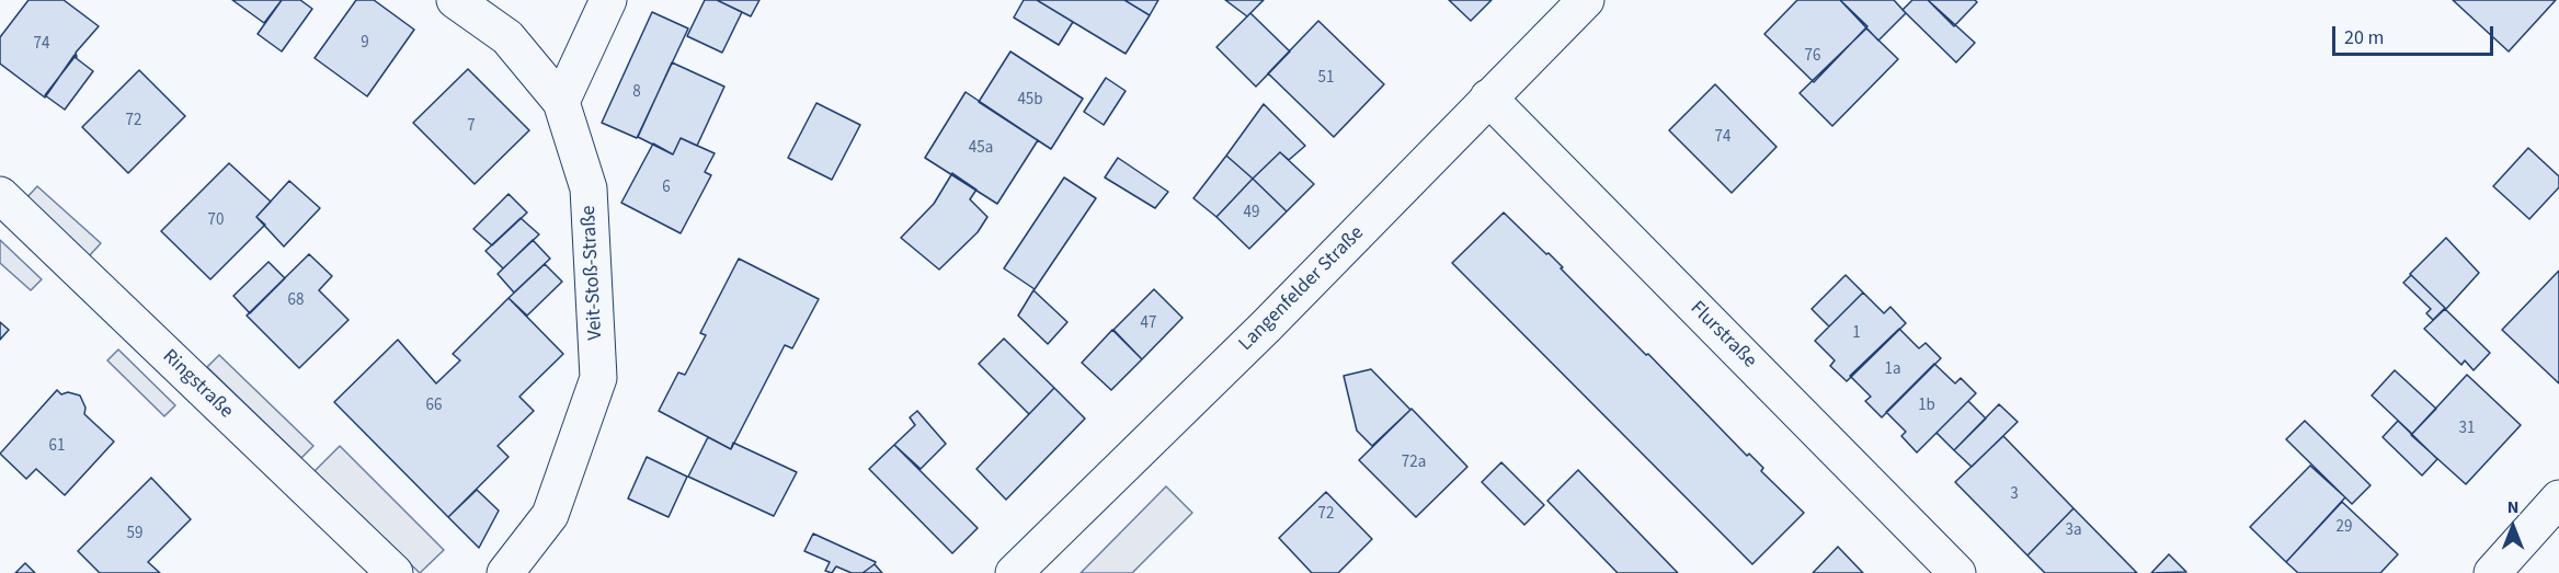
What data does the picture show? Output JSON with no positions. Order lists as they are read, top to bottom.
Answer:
{
  "streets": {
    "street": [
      "Veit-Stoß-Straße",
      "Langenfelder Straße",
      "Flurstraße",
      "Ringstraße"
    ]
  },
  "crossings": [
    ["Langenfelder Straße", "Flurstraße"]
  ],
  "house_numbers": [
    "9",
    "74",
    "76",
    "51",
    "8",
    "45b",
    "72",
    "7",
    "74",
    "45a",
    "6",
    "49",
    "70",
    "68",
    "47",
    "1",
    "1a",
    "66",
    "1b",
    "31",
    "61",
    "72a",
    "3",
    "72",
    "29",
    "3a",
    "59"
  ],
  "scale_bar": "20 m",
  "north": "top"
}
